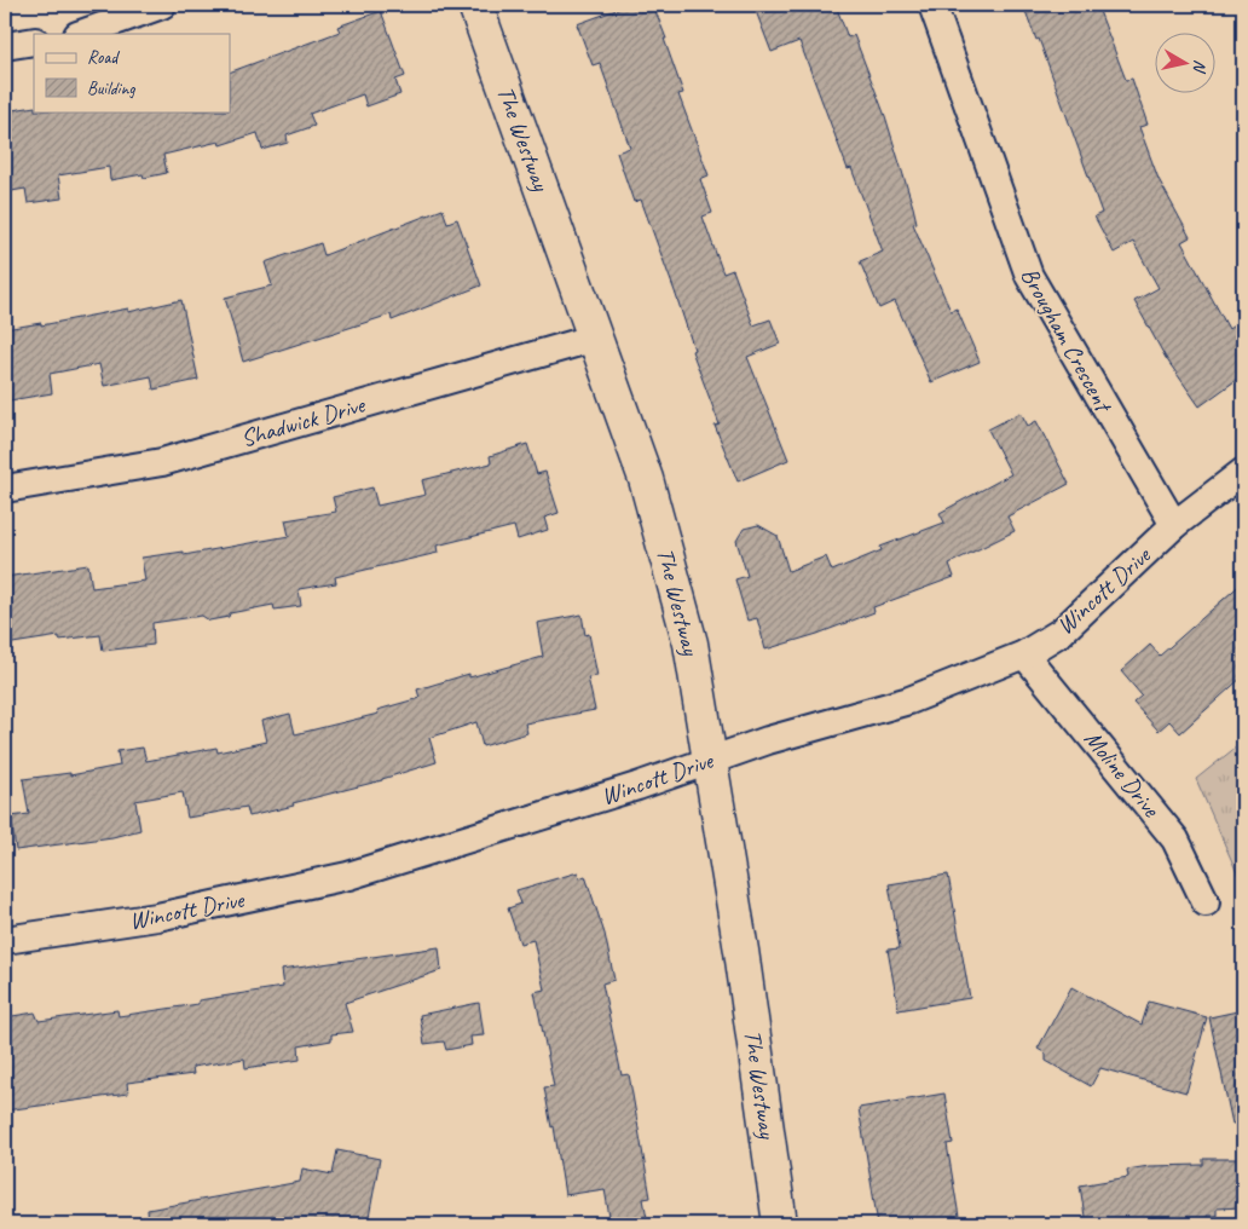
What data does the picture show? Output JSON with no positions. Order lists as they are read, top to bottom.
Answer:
{
  "streets": {
    "main road": ["The Westway"],
    "street": [
      "Brougham Crescent",
      "Shadwick Drive",
      "Wincott Drive",
      "Moline Drive"
    ]
  },
  "crossings": [
    ["The Westway", "Shadwick Drive"],
    ["The Westway", "Wincott Drive"],
    ["Brougham Crescent", "Wincott Drive"],
    ["Wincott Drive", "Moline Drive"]
  ],
  "legend": ["Road", "Building"],
  "north": "right"
}
